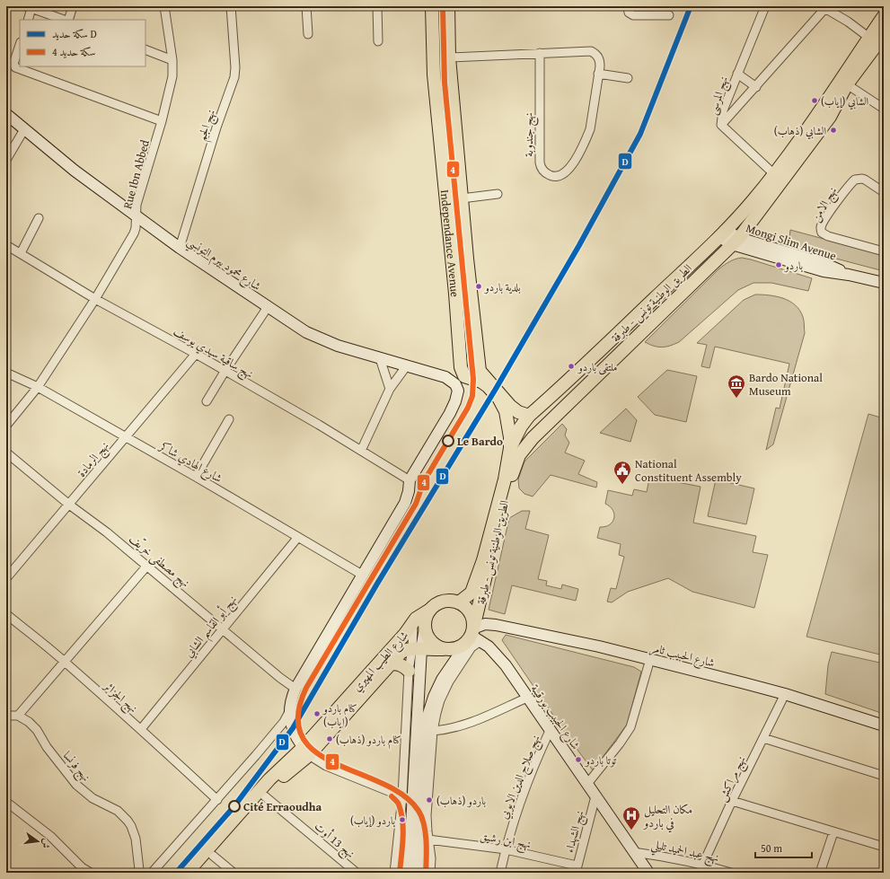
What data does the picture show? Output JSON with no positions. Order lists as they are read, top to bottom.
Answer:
{
  "streets": {
    "main road": [
      "Mongi Slim Avenue",
      "Independance Avenue",
      "شارع محمود بيرم التونسي",
      "الطريق الوطنية تونس - طبرقة",
      "شارع الحبيب ثامر",
      "شارع الطيب المهيري",
      "شارع الحبيب بورقيبة"
    ],
    "street": [
      "نهج المرسى",
      "نهج الجم",
      "نهج جندوبة",
      "Rue Ibn Abbed",
      "نهج الامن",
      "نهج ساقية سيدي يوسف",
      "نهج الرمادة",
      "شارع الهادي شاكر",
      "نهج مصطفى خريّف",
      "نهج أبو القاسم الشابي",
      "نهج الجزائر",
      "نهج فرنسا",
      "نهج صلاح الدين الايوبي",
      "نهج مراكش",
      "نهج الشهداء",
      "نهج 13 أوت",
      "نهج ابن رشيق",
      "نهج عبد الحميد تليلي"
    ]
  },
  "crossings": [
    ["نهج المرسى", "الطريق الوطنية تونس - طبرقة"],
    ["نهج الجم", "شارع محمود بيرم التونسي"],
    ["نهج جندوبة", "Independance Avenue"],
    ["Rue Ibn Abbed", "شارع محمود بيرم التونسي"],
    ["Rue Ibn Abbed", "نهج ساقية سيدي يوسف"],
    ["Rue Ibn Abbed", "شارع الهادي شاكر"],
    ["Mongi Slim Avenue", "الطريق الوطنية تونس - طبرقة"],
    ["Independance Avenue", "الطريق الوطنية تونس - طبرقة"],
    ["شارع محمود بيرم التونسي", "نهج ساقية سيدي يوسف"],
    ["الطريق الوطنية تونس - طبرقة", "شارع الحبيب ثامر"],
    ["الطريق الوطنية تونس - طبرقة", "شارع الطيب المهيري"],
    ["الطريق الوطنية تونس - طبرقة", "شارع الحبيب بورقيبة"],
    ["نهج ساقية سيدي يوسف", "نهج الرمادة"],
    ["نهج الرمادة", "شارع الهادي شاكر"],
    ["نهج الرمادة", "نهج مصطفى خريّف"],
    ["شارع الهادي شاكر", "نهج أبو القاسم الشابي"],
    ["نهج مصطفى خريّف", "نهج أبو القاسم الشابي"],
    ["نهج أبو القاسم الشابي", "نهج الجزائر"],
    ["شارع الحبيب ثامر", "شارع الطيب المهيري"],
    ["شارع الحبيب ثامر", "شارع الحبيب بورقيبة"],
    ["شارع الحبيب ثامر", "نهج مراكش"],
    ["شارع الطيب المهيري", "شارع الحبيب بورقيبة"],
    ["شارع الطيب المهيري", "نهج 13 أوت"],
    ["شارع الحبيب بورقيبة", "نهج صلاح الدين الايوبي"],
    ["شارع الحبيب بورقيبة", "نهج الشهداء"],
    ["شارع الحبيب بورقيبة", "نهج عبد الحميد تليلي"],
    ["نهج صلاح الدين الايوبي", "نهج ابن رشيق"],
    ["نهج مراكش", "نهج عبد الحميد تليلي"],
    ["نهج الشهداء", "نهج ابن رشيق"]
  ],
  "places": {
    "other": [
      "الشابي (إياب)",
      "الشابي (ذهاب)",
      "باردو",
      "بلدية باردو",
      "ملتقى باردو",
      "Le Bardo",
      "كنام باردو (إياب)",
      "كنام باردو (ذهاب)",
      "توتا باردو",
      "باردو (ذهاب)",
      "Cité Erraoudha",
      "باردو (إياب)"
    ],
    "museum": ["Bardo National Museum"],
    "public building": ["National Constituent Assembly"],
    "hospital": ["مكان التحليل في باردو"]
  },
  "lines": ["rail line D", "rail line 4"],
  "legend": ["سكة حديد D", "سكة حديد 4"],
  "scale_bar": "50 m",
  "north": "right"
}
